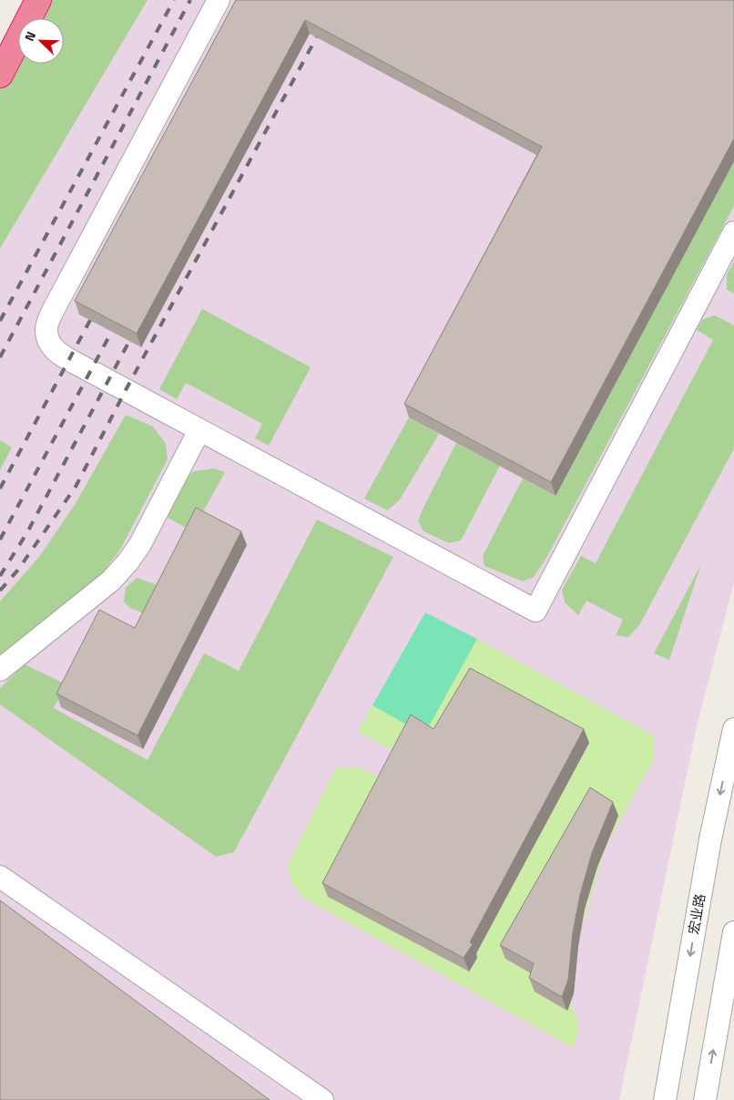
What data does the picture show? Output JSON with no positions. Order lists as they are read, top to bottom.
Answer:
{
  "streets": {
    "street": ["宏业路"]
  },
  "north": "top left"
}
